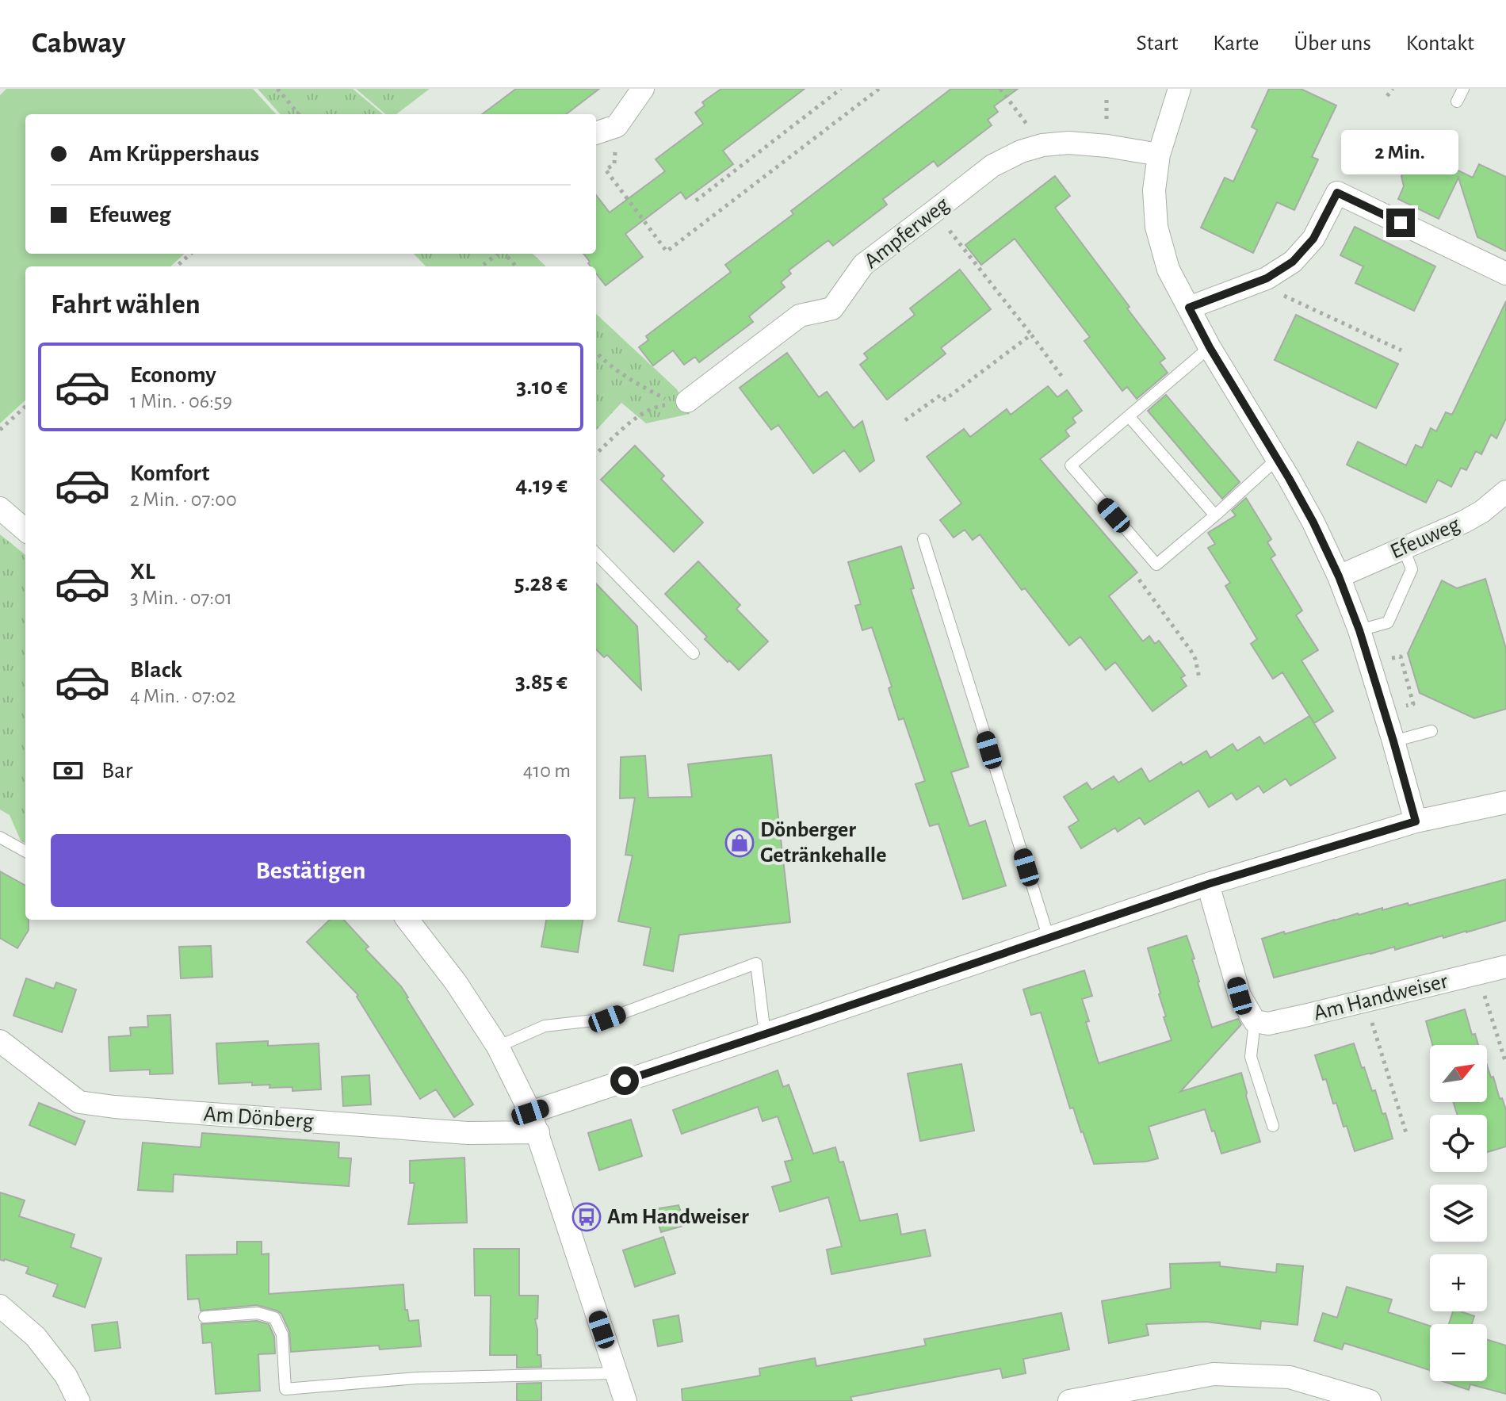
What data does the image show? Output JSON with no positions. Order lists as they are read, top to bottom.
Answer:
{
  "streets": {
    "street": [
      "Ampferweg",
      "Efeuweg",
      "Am Handweiser",
      "Am Dönberg"
    ]
  },
  "places": {
    "shop": ["Dönberger Getränkehalle"],
    "bus stop": ["Am Handweiser"]
  },
  "north": "top right",
  "page": {
    "header": "Cabway",
    "nav": [
      "Start",
      "Karte",
      "Über uns",
      "Kontakt"
    ],
    "banner": ["Am Krüppershaus", "Efeuweg"],
    "bubble": "2 Min.",
    "heading": "Fahrt wählen",
    "list": [
      {
        "name": "Economy",
        "note": "1 Min. · 06:59",
        "value": "3.10 €"
      },
      {
        "name": "Komfort",
        "note": "2 Min. · 07:00",
        "value": "4.19 €"
      },
      {
        "name": "XL",
        "note": "3 Min. · 07:01",
        "value": "5.28 €"
      },
      {
        "name": "Black",
        "note": "4 Min. · 07:02",
        "value": "3.85 €"
      }
    ],
    "pay": ["Bar", "410 m"],
    "buttons": "Bestätigen",
    "map_buttons": ["+", "−"]
  }
}
